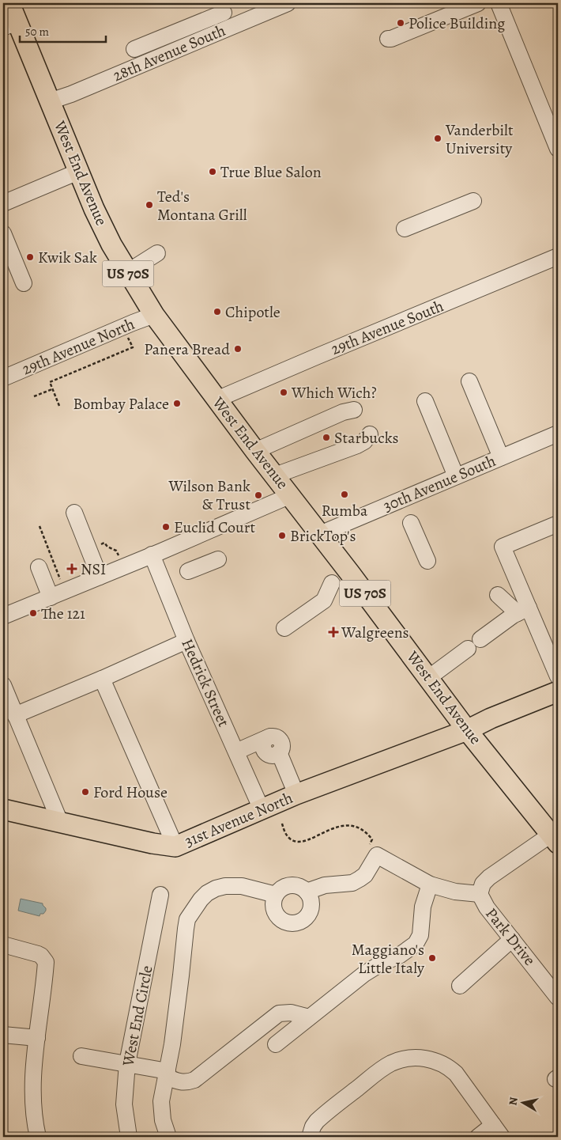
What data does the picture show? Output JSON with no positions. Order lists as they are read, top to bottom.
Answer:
{
  "streets": {
    "main road": ["West End Avenue", "US 70S", "31st Avenue North"],
    "street": [
      "28th Avenue South",
      "29th Avenue South",
      "29th Avenue North",
      "30th Avenue South",
      "Hedrick Street",
      "Park Drive",
      "West End Circle"
    ]
  },
  "crossings": [
    ["28th Avenue South", "West End Avenue"],
    ["West End Avenue", "29th Avenue South"],
    ["West End Avenue", "29th Avenue North"],
    ["West End Avenue", "30th Avenue South"],
    ["West End Avenue", "31st Avenue North"],
    ["Hedrick Street", "31st Avenue North"]
  ],
  "places": {
    "other": [
      "Police Building",
      "Vanderbilt University",
      "True Blue Salon",
      "Ted's Montana Grill",
      "Kwik Sak",
      "Chipotle",
      "Panera Bread",
      "Which Wich?",
      "Bombay Palace",
      "Starbucks",
      "Rumba",
      "Wilson Bank & Trust",
      "Euclid Court",
      "BrickTop's",
      "The 121",
      "Ford House",
      "Maggiano's Little Italy"
    ],
    "health": ["NSI", "Walgreens"]
  },
  "scale_bar": "50 m",
  "north": "left"
}
